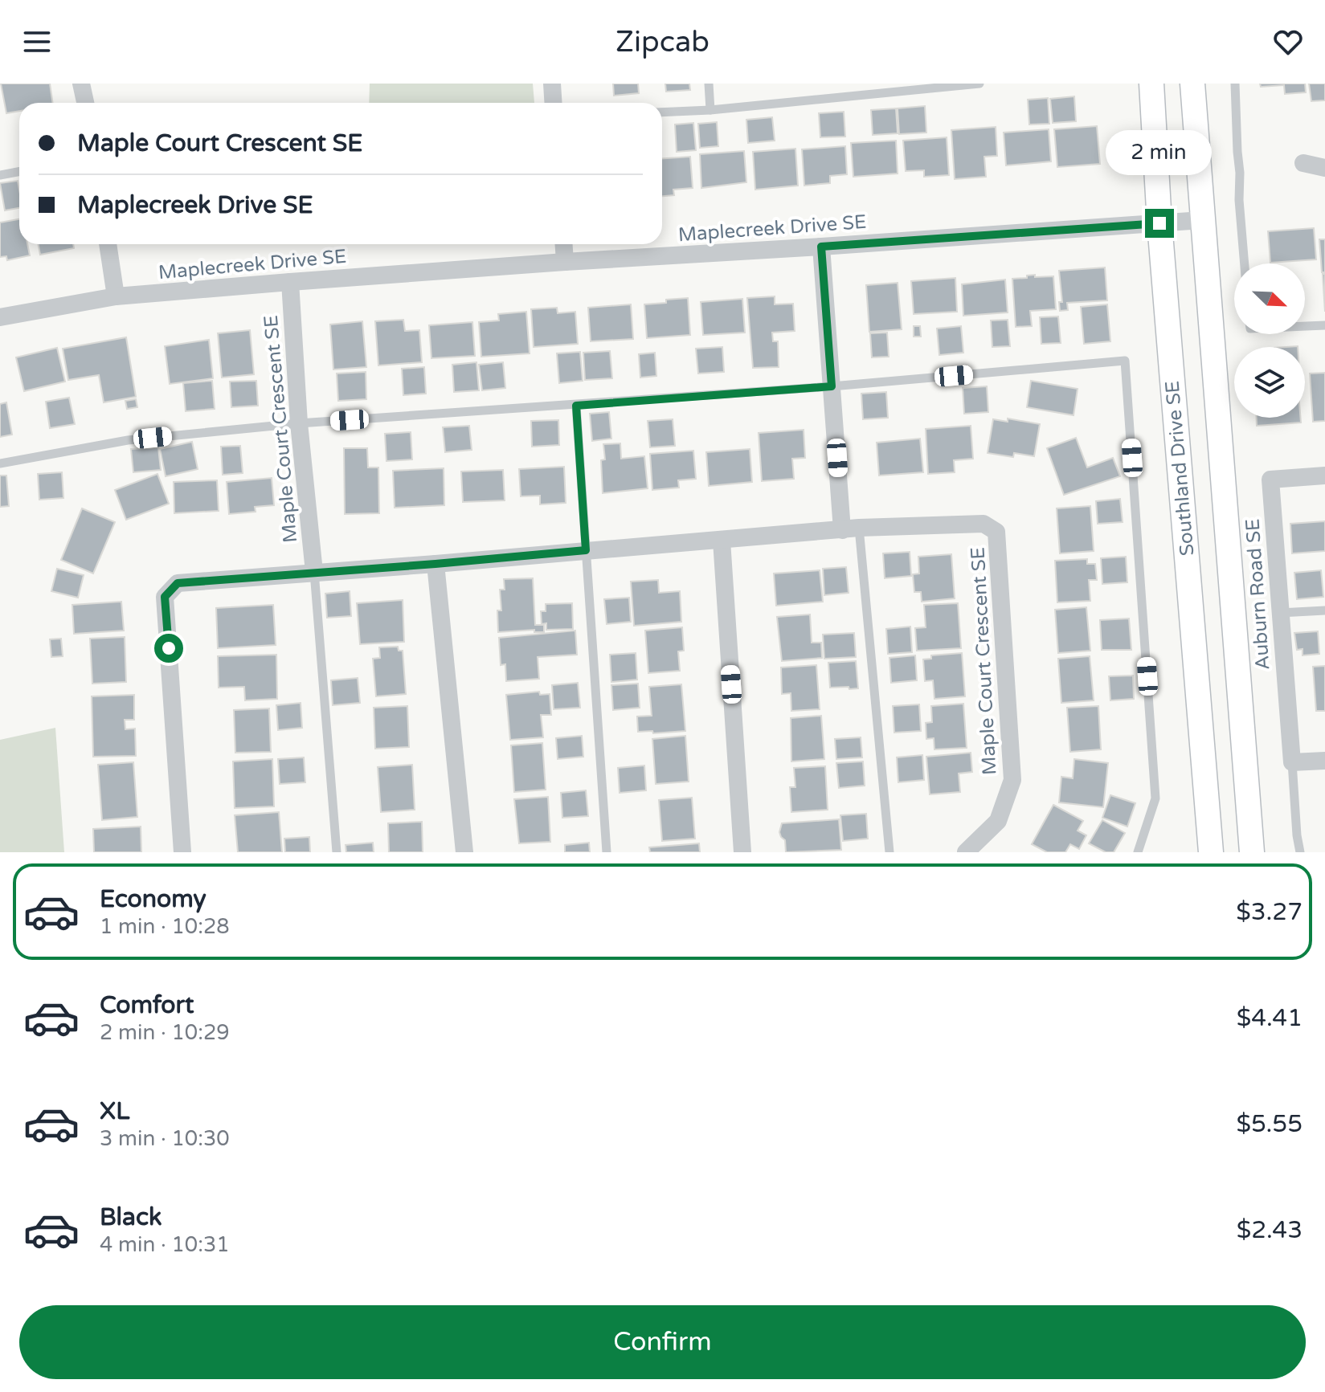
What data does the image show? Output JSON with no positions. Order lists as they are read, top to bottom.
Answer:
{
  "streets": {
    "main road": ["Southland Drive SE"],
    "street": ["Maplecreek Drive SE", "Maple Court Crescent SE", "Auburn Road SE"]
  },
  "crossings": [
    ["Maplecreek Drive SE", "Maple Court Crescent SE"],
    ["Maplecreek Drive SE", "Southland Drive SE"]
  ],
  "north": "bottom right",
  "page": {
    "header": "Zipcab",
    "banner": ["Maple Court Crescent SE", "Maplecreek Drive SE"],
    "bubble": "2 min",
    "list": [
      {
        "name": "Economy",
        "note": "1 min · 10:28",
        "value": "$3.27"
      },
      {
        "name": "Comfort",
        "note": "2 min · 10:29",
        "value": "$4.41"
      },
      {
        "name": "XL",
        "note": "3 min · 10:30",
        "value": "$5.55"
      },
      {
        "name": "Black",
        "note": "4 min · 10:31",
        "value": "$2.43"
      }
    ],
    "buttons": "Confirm"
  }
}
